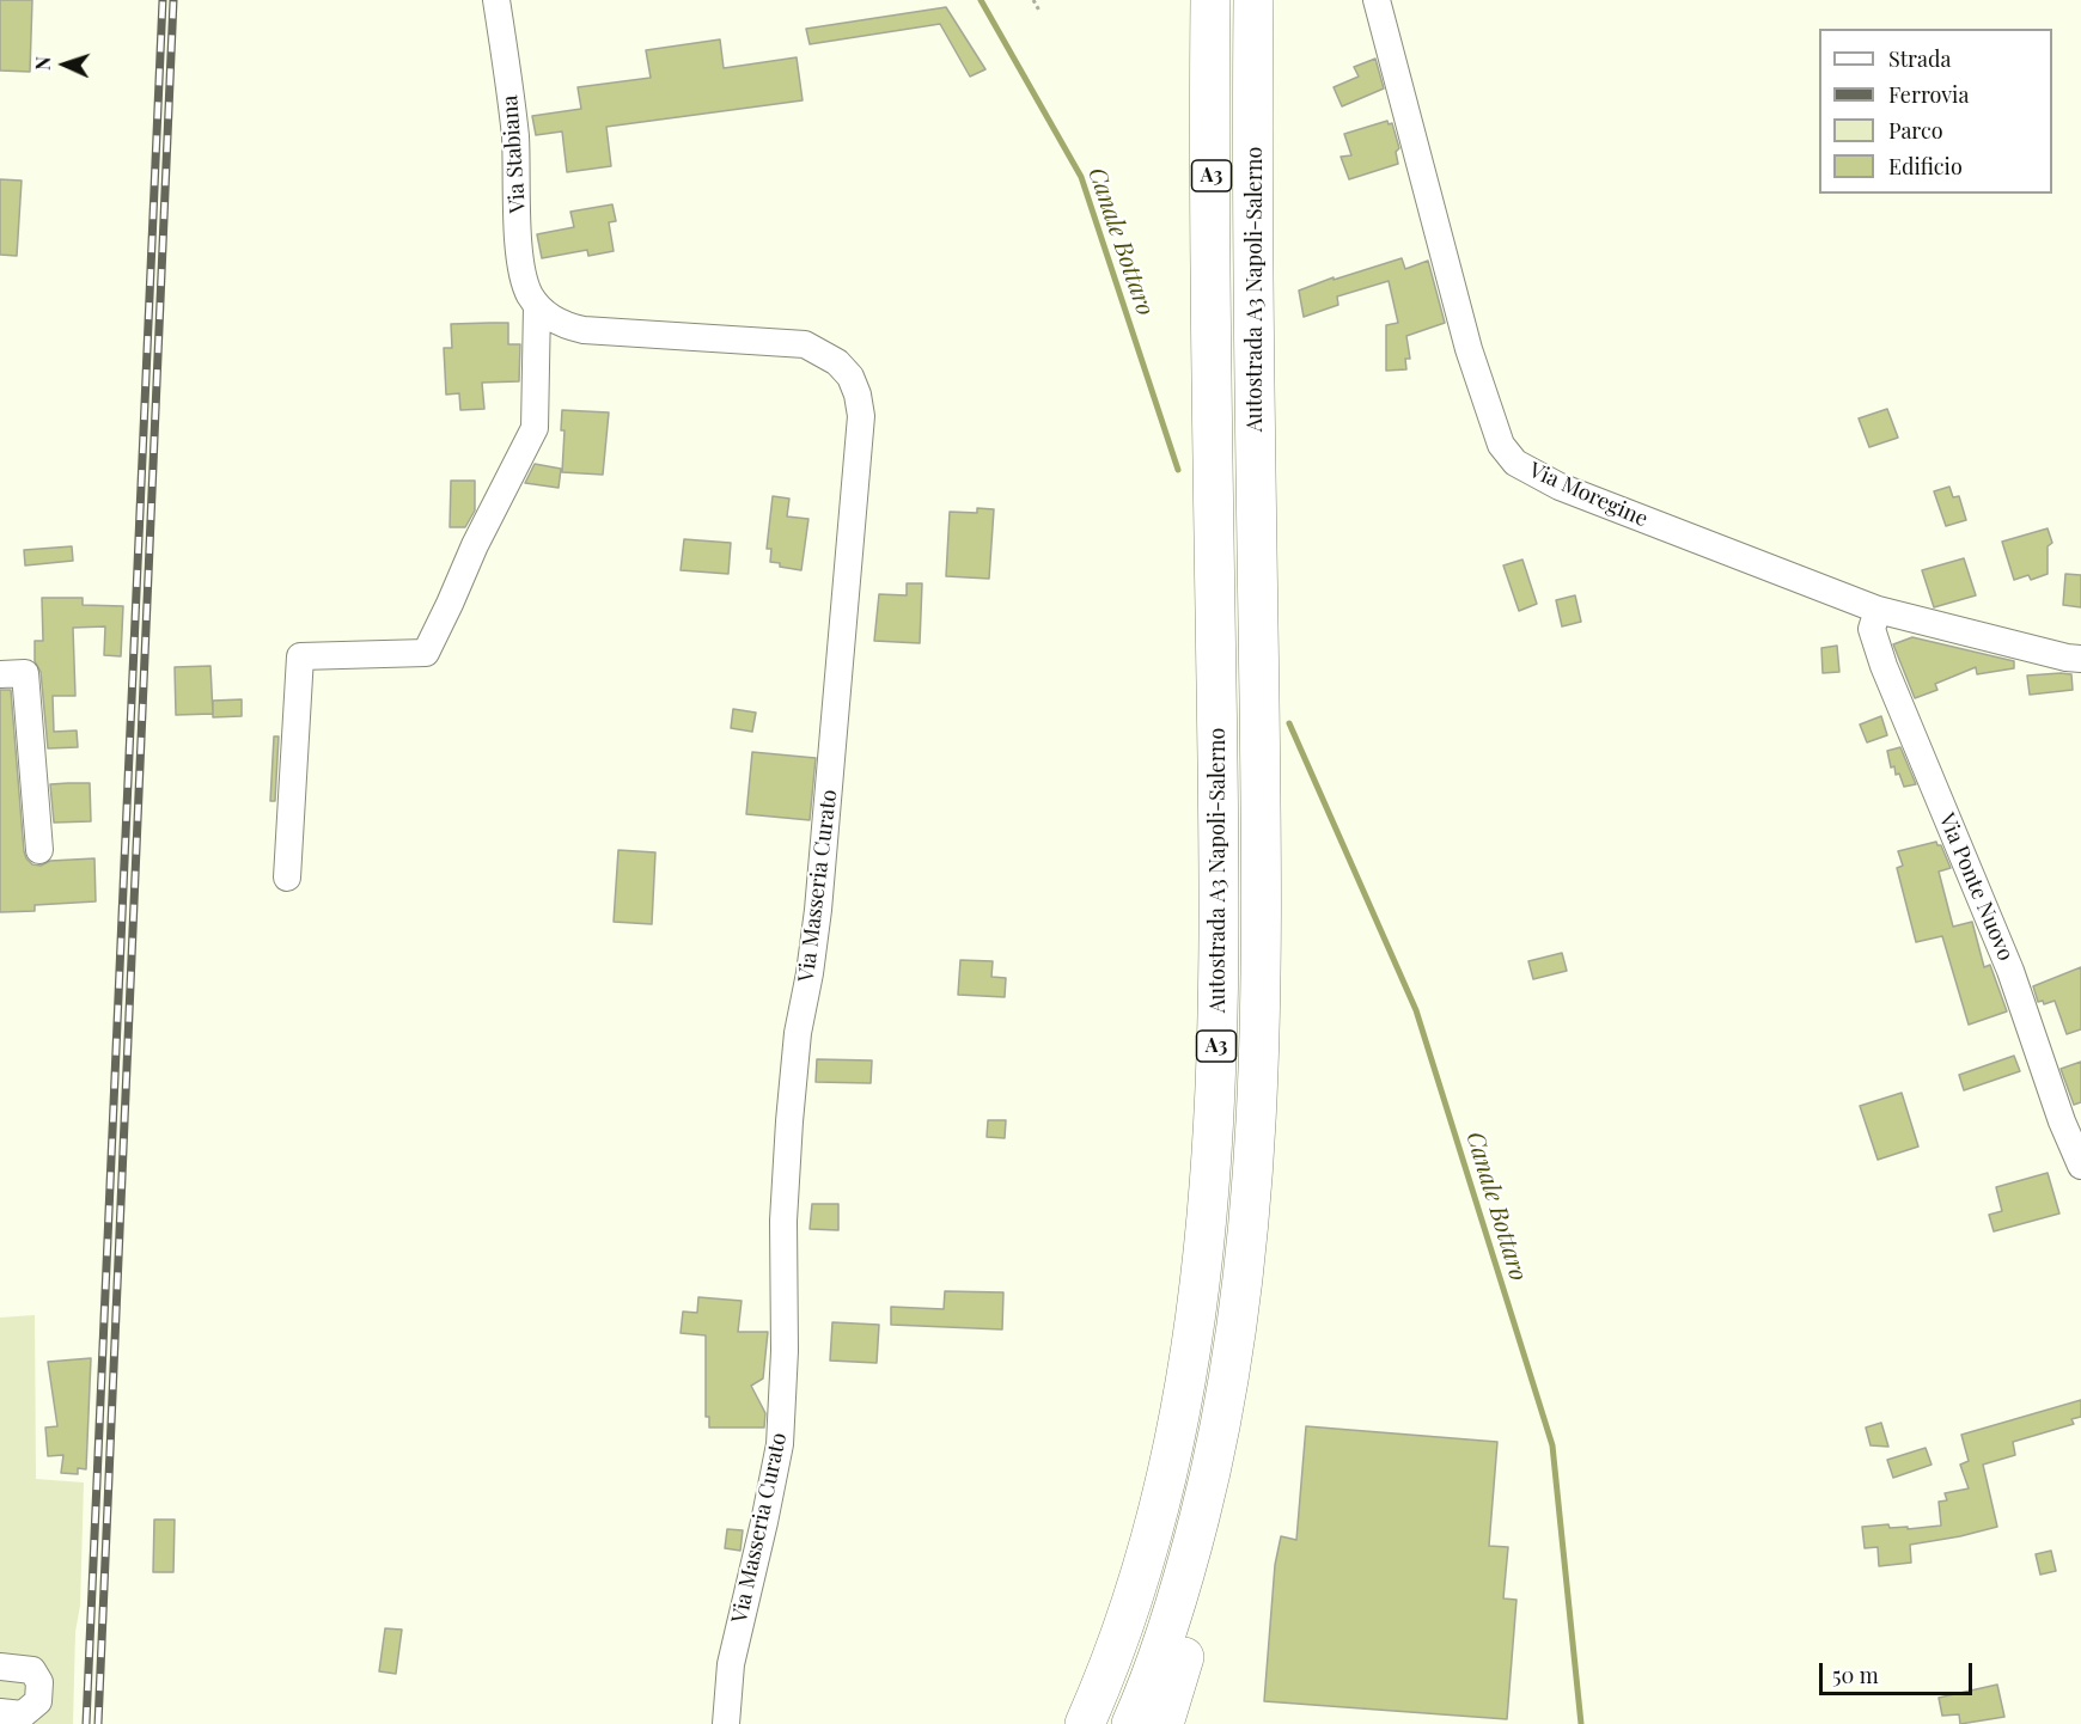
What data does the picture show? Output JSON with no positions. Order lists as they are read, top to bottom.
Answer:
{
  "streets": {
    "highway": ["A3", "Autostrada A3 Napoli-Salerno"],
    "street": [
      "Via Stabiana",
      "Via Moregine",
      "Via Masseria Curato",
      "Via Ponte Nuovo"
    ]
  },
  "crossings": [
    ["Via Stabiana", "Via Masseria Curato"],
    ["Via Moregine", "Via Ponte Nuovo"]
  ],
  "water": ["Canale Bottaro"],
  "legend": [
    "Strada",
    "Ferrovia",
    "Parco",
    "Edificio"
  ],
  "scale_bar": "50 m",
  "north": "left"
}
